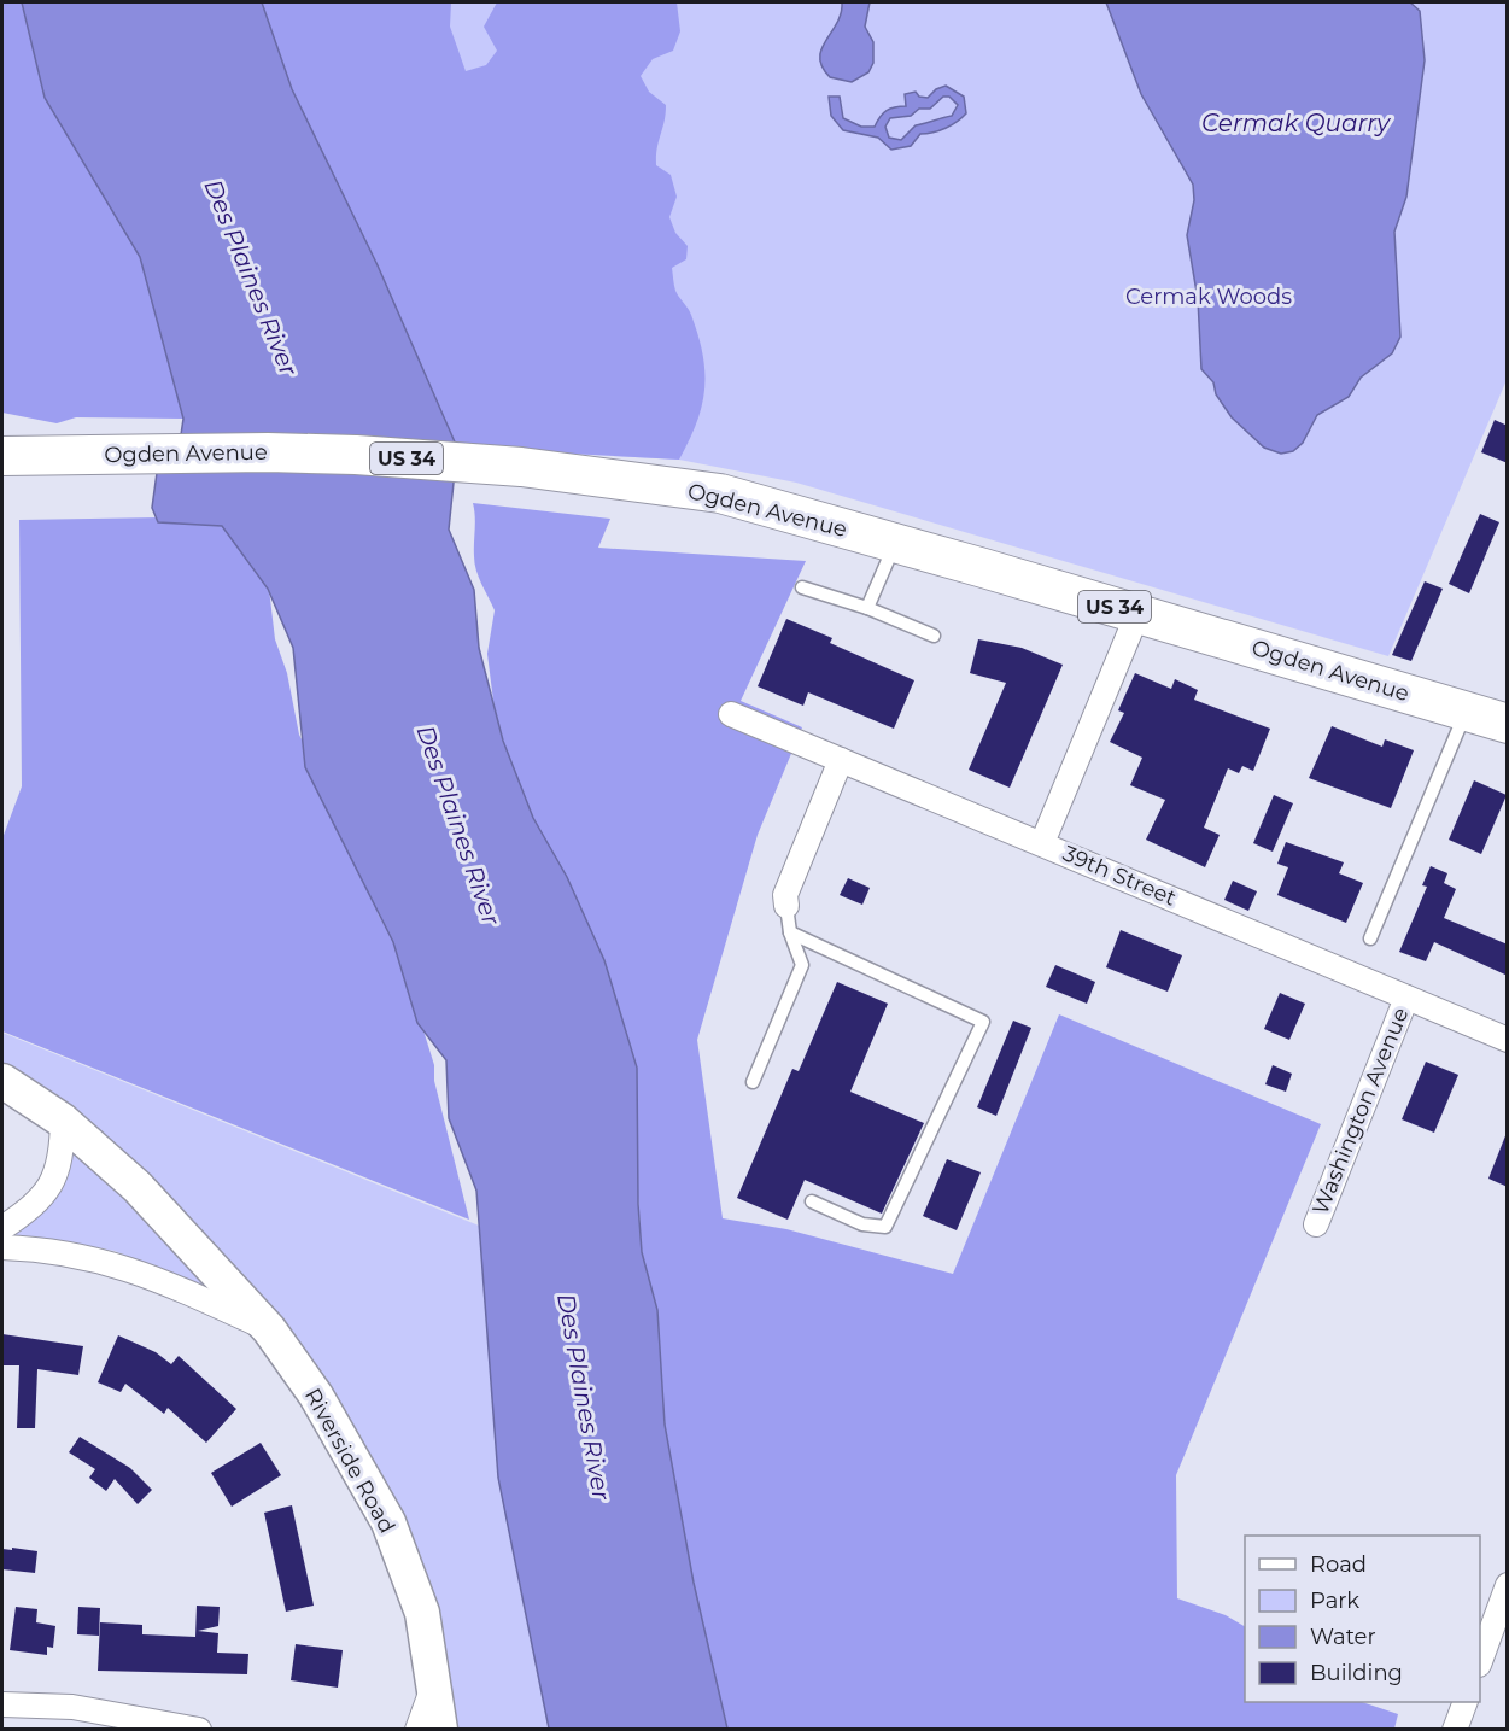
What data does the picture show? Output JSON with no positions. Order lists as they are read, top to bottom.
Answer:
{
  "streets": {
    "main road": ["Ogden Avenue", "US 34"],
    "street": ["39th Street", "Washington Avenue", "Riverside Road"]
  },
  "crossings": [
    ["39th Street", "Washington Avenue"]
  ],
  "water": ["Cermak Quarry", "Des Plaines River"],
  "parks": ["Cermak Woods"],
  "legend": [
    "Road",
    "Park",
    "Water",
    "Building"
  ]
}
